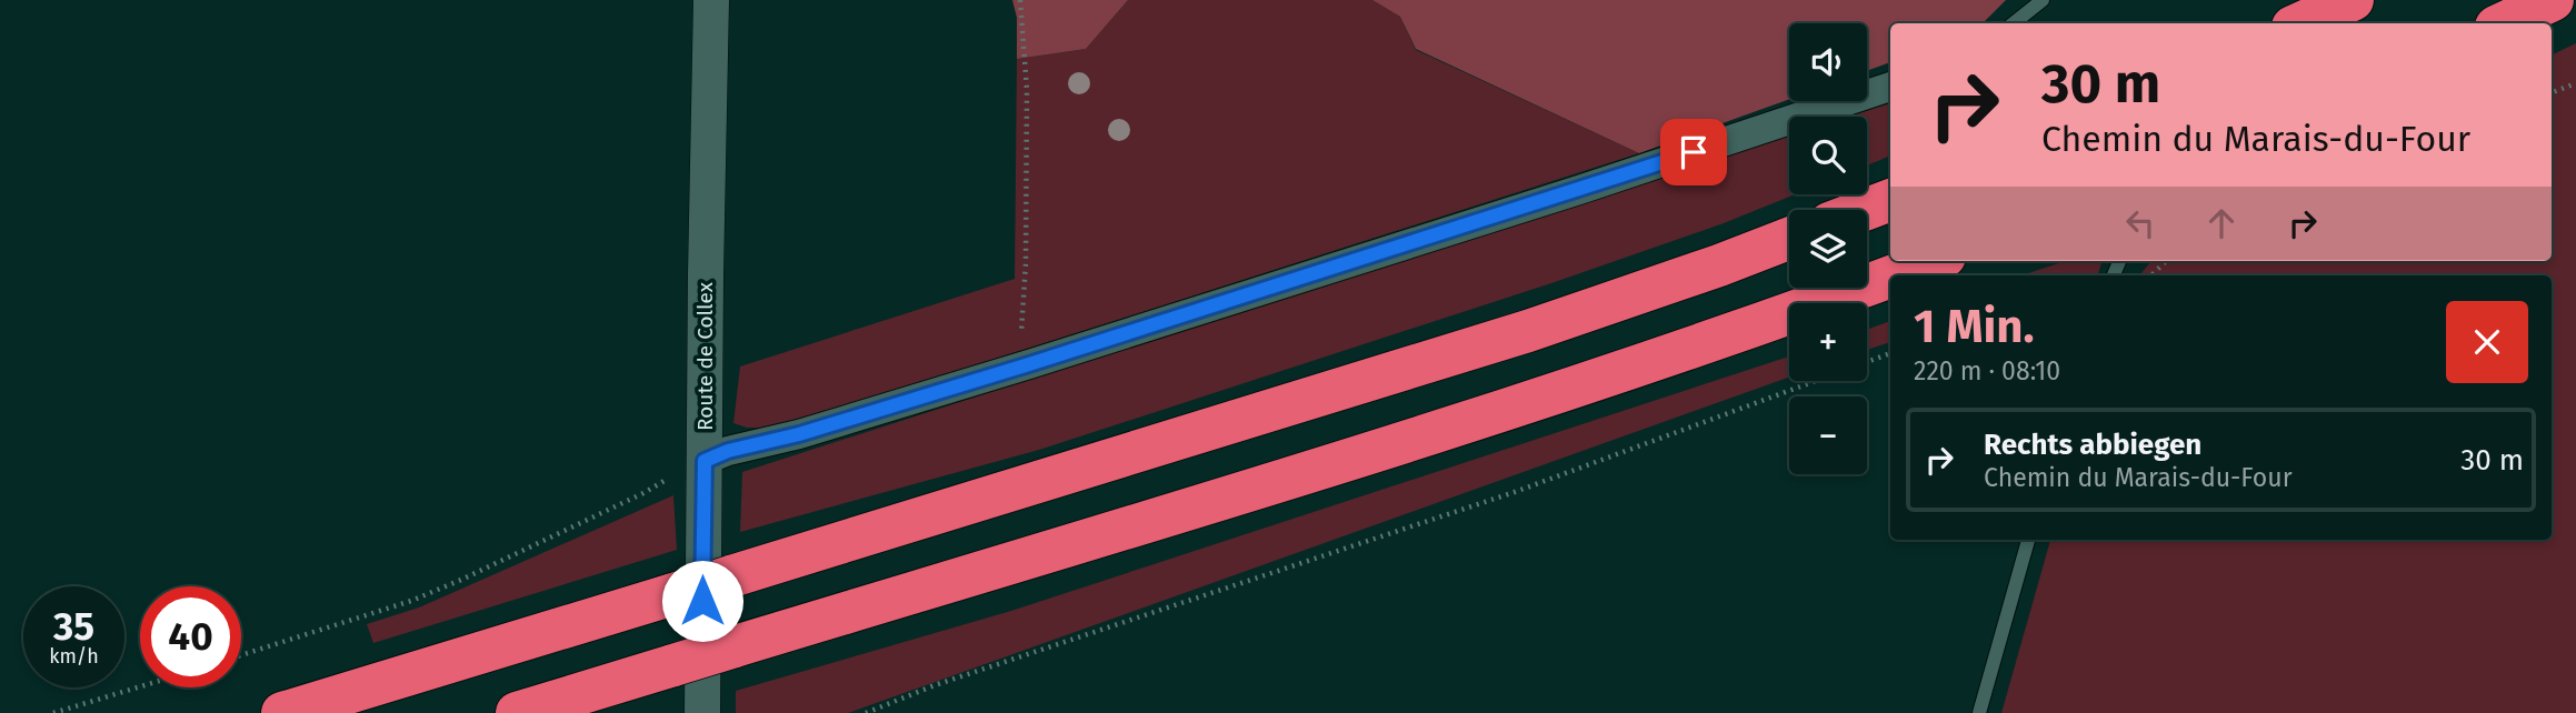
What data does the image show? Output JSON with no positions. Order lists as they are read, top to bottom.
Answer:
{
  "streets": {
    "street": ["Route de Collex"]
  },
  "page": {
    "map_buttons": ["+", "−"],
    "turn": ["30 m", "Chemin du Marais-du-Four"],
    "heading": ["1 Min.", "220 m · 08:10"],
    "list": [
      {
        "name": "Rechts abbiegen",
        "note": "Chemin du Marais-du-Four",
        "value": "30 m"
      }
    ],
    "speed": "35 km/h",
    "limit": "40"
  }
}
